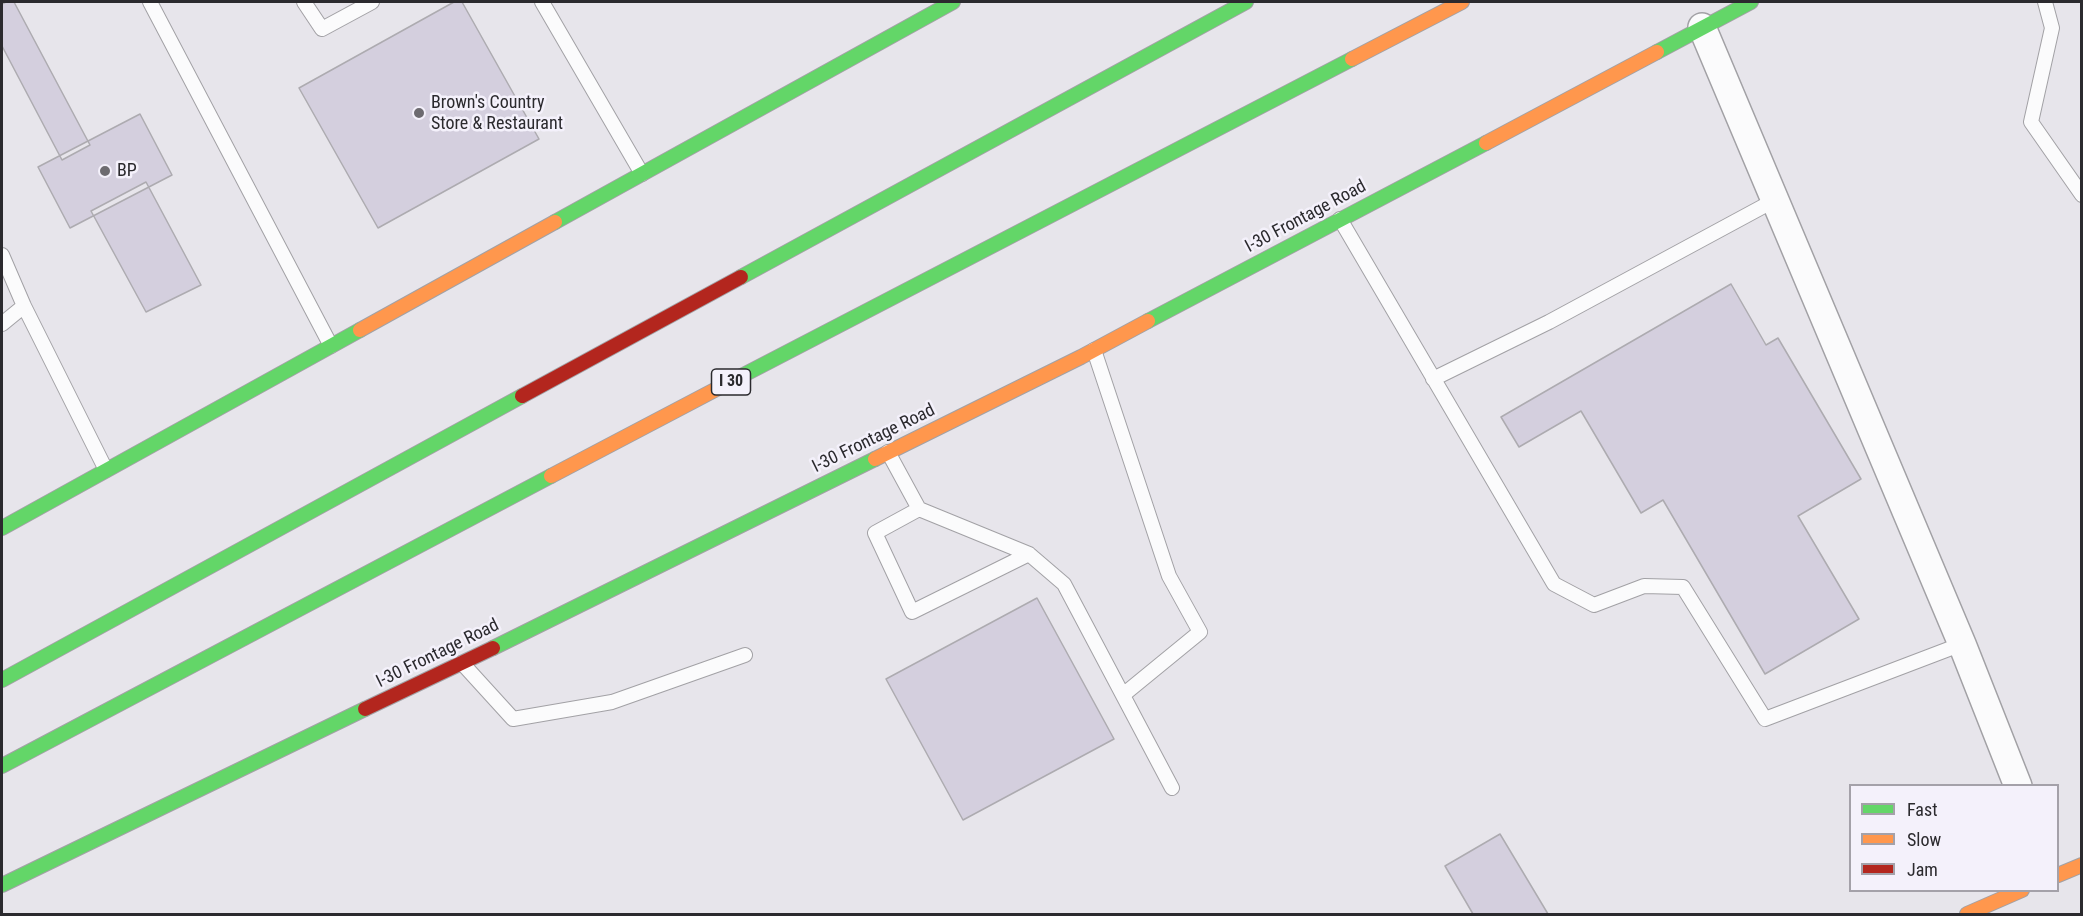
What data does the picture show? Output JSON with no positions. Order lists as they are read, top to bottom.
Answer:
{
  "streets": {
    "main road": ["I-30 Frontage Road", "I 30"]
  },
  "places": ["Brown's Country Store & Restaurant", "BP"],
  "legend": ["Fast", "Slow", "Jam"]
}
